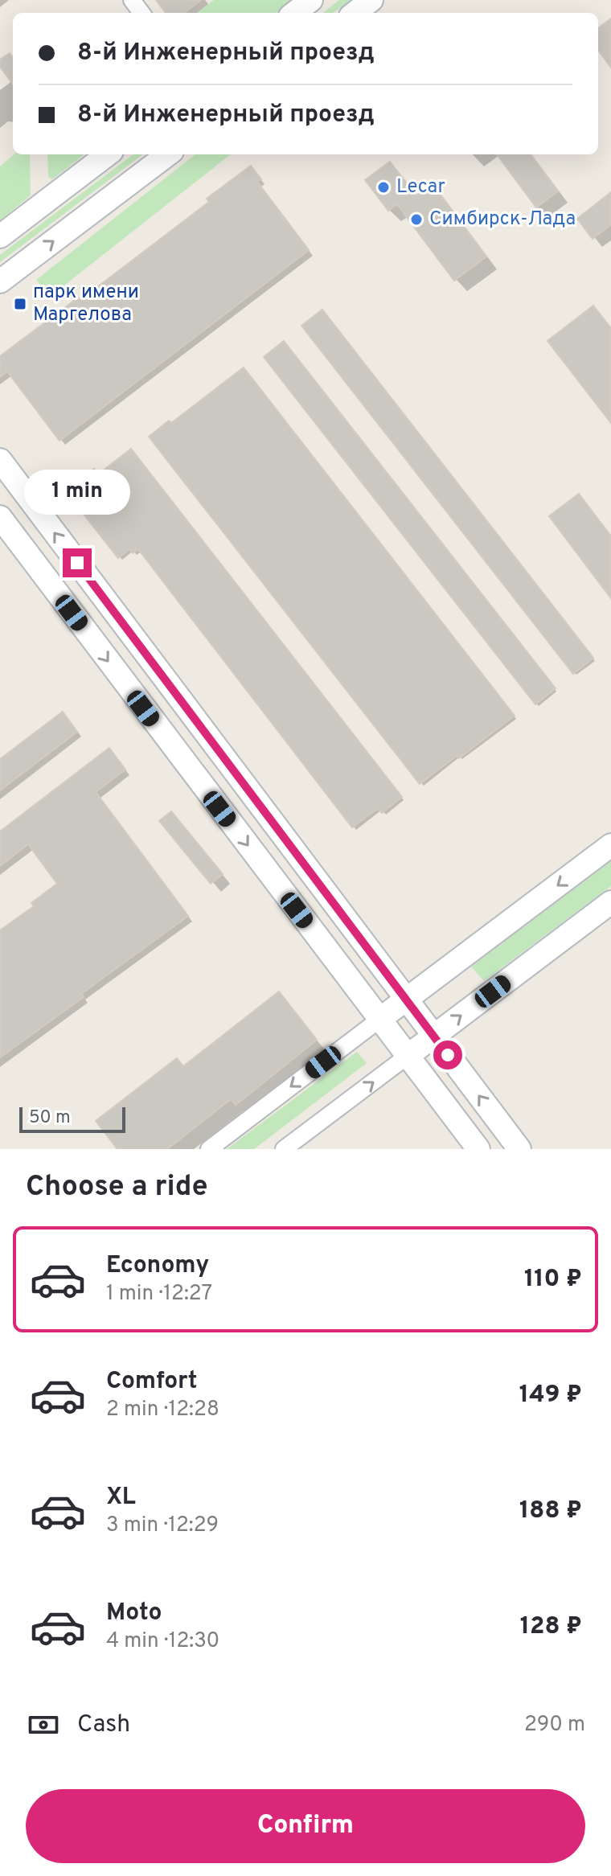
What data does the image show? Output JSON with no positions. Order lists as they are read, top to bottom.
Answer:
{
  "places": {
    "other": ["Lecar", "Симбирск-Лада"],
    "transit": ["парк имени Маргелова"]
  },
  "scale_bar": "50 m",
  "page": {
    "banner": ["8-й Инженерный проезд", "8-й Инженерный проезд"],
    "bubble": "1 min",
    "scale": "50 m",
    "heading": "Choose a ride",
    "list": [
      {
        "name": "Economy",
        "note": "1 min · 12:27",
        "value": "110 ₽"
      },
      {
        "name": "Comfort",
        "note": "2 min · 12:28",
        "value": "149 ₽"
      },
      {
        "name": "XL",
        "note": "3 min · 12:29",
        "value": "188 ₽"
      },
      {
        "name": "Moto",
        "note": "4 min · 12:30",
        "value": "128 ₽"
      }
    ],
    "pay": ["Cash", "290 m"],
    "buttons": "Confirm"
  }
}
